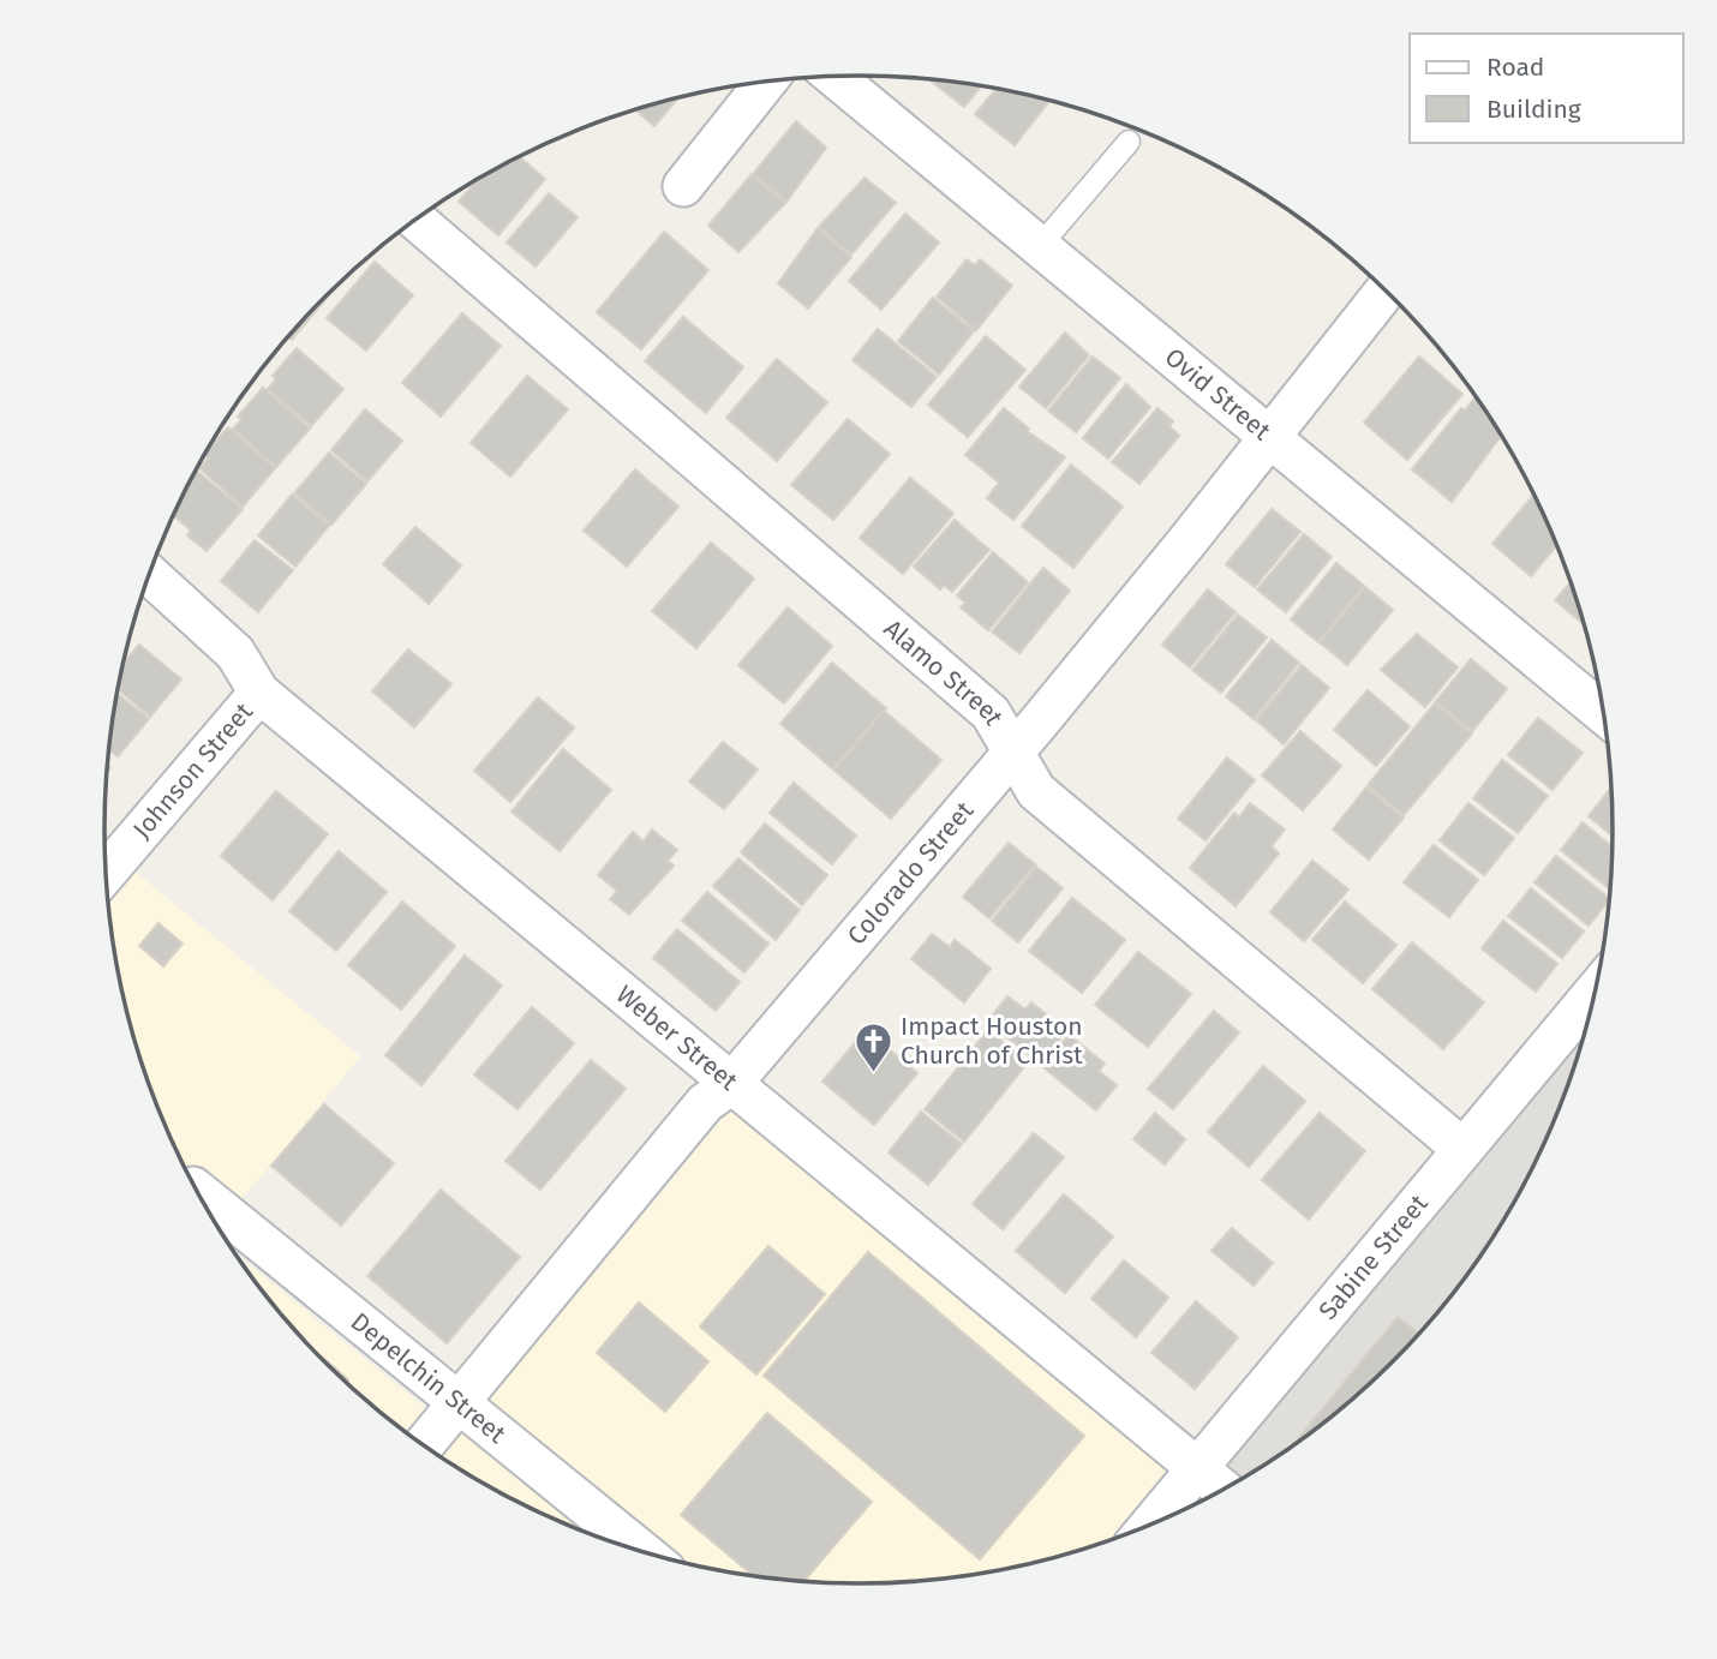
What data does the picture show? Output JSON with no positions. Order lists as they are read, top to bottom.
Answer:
{
  "streets": {
    "street": [
      "Ovid Street",
      "Alamo Street",
      "Johnson Street",
      "Colorado Street",
      "Weber Street",
      "Sabine Street",
      "Depelchin Street"
    ]
  },
  "crossings": [
    ["Ovid Street", "Colorado Street"],
    ["Alamo Street", "Colorado Street"],
    ["Alamo Street", "Sabine Street"],
    ["Johnson Street", "Weber Street"],
    ["Colorado Street", "Weber Street"],
    ["Colorado Street", "Depelchin Street"],
    ["Weber Street", "Sabine Street"]
  ],
  "places": {
    "church": ["Impact Houston Church of Christ"]
  },
  "legend": ["Road", "Building"]
}
